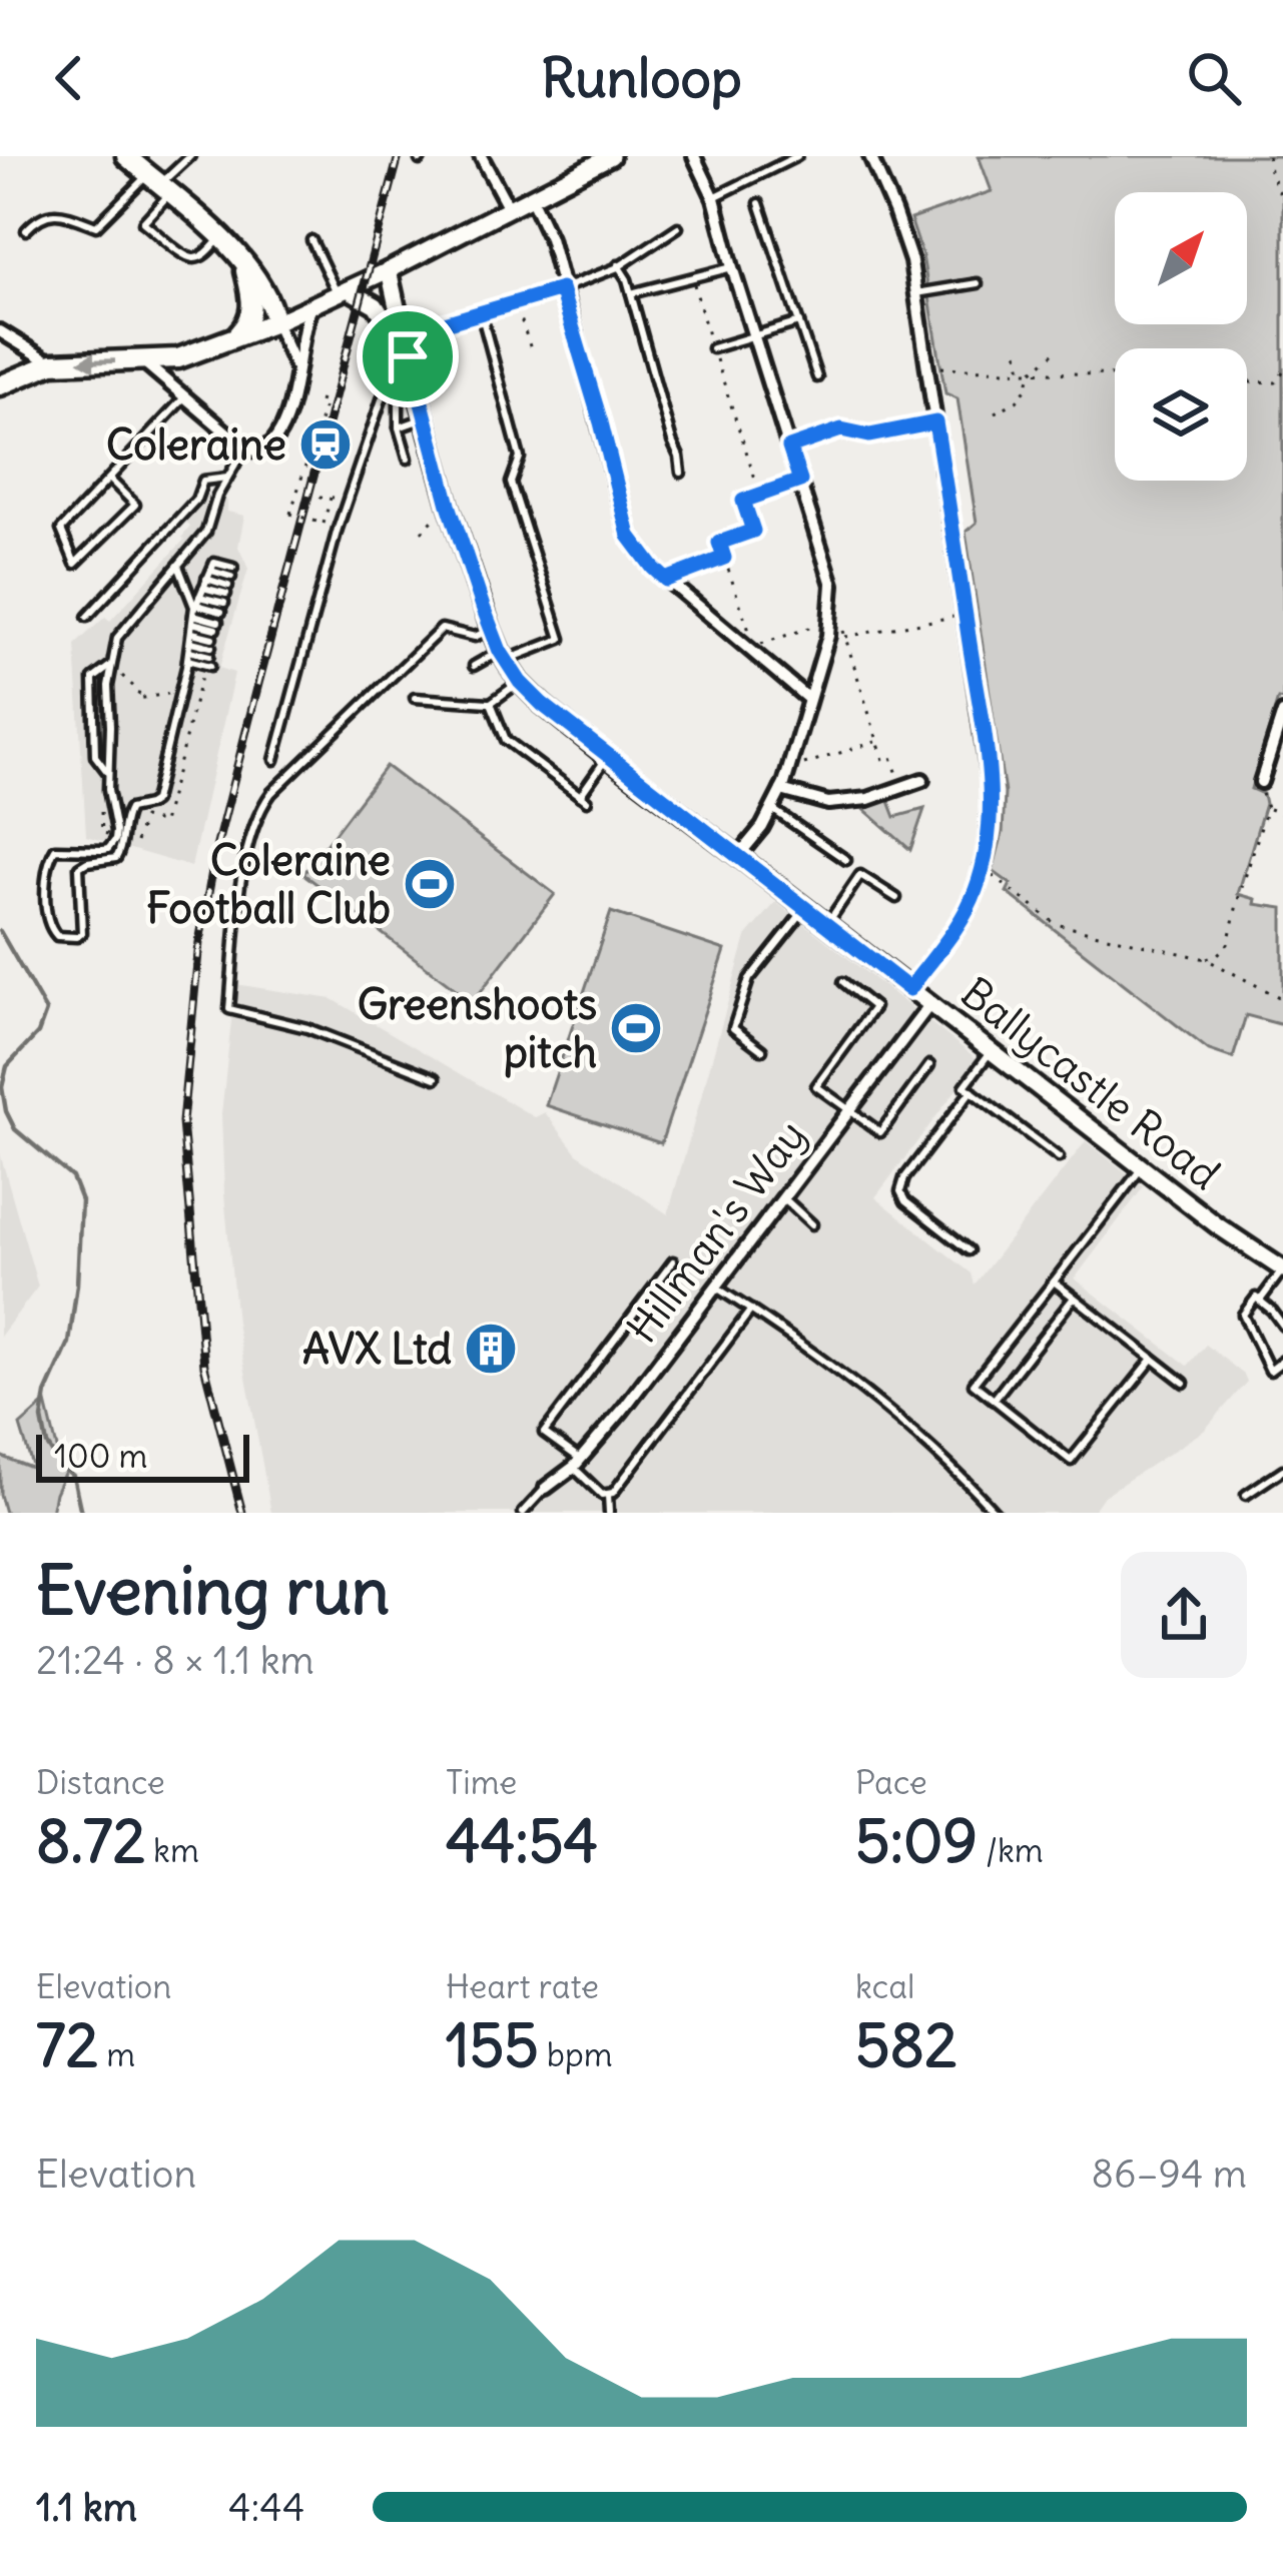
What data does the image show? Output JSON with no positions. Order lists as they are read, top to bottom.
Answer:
{
  "streets": {
    "main road": ["Ballycastle Road"],
    "street": ["Hillman's Way"]
  },
  "crossings": [
    ["Ballycastle Road", "Hillman's Way"]
  ],
  "places": {
    "station": ["Coleraine"],
    "sports": ["Coleraine Football Club", "Greenshoots pitch"],
    "building": ["AVX Ltd"]
  },
  "scale_bar": "100 m",
  "north": "top right",
  "page": {
    "header": "Runloop",
    "scale": "100 m",
    "heading": ["Evening run", "21:24 · 8 × 1.1 km"],
    "stats": [
      ["Distance", "8.72 km"],
      ["Time", "44:54"],
      ["Pace", "5:09 /km"],
      ["Elevation", "72 m"],
      ["Heart rate", "155 bpm"],
      ["kcal", "582"]
    ],
    "chart": ["Elevation", "86–94 m"],
    "list": [
      {
        "name": "1.1 km",
        "note": "4:44"
      }
    ]
  }
}
